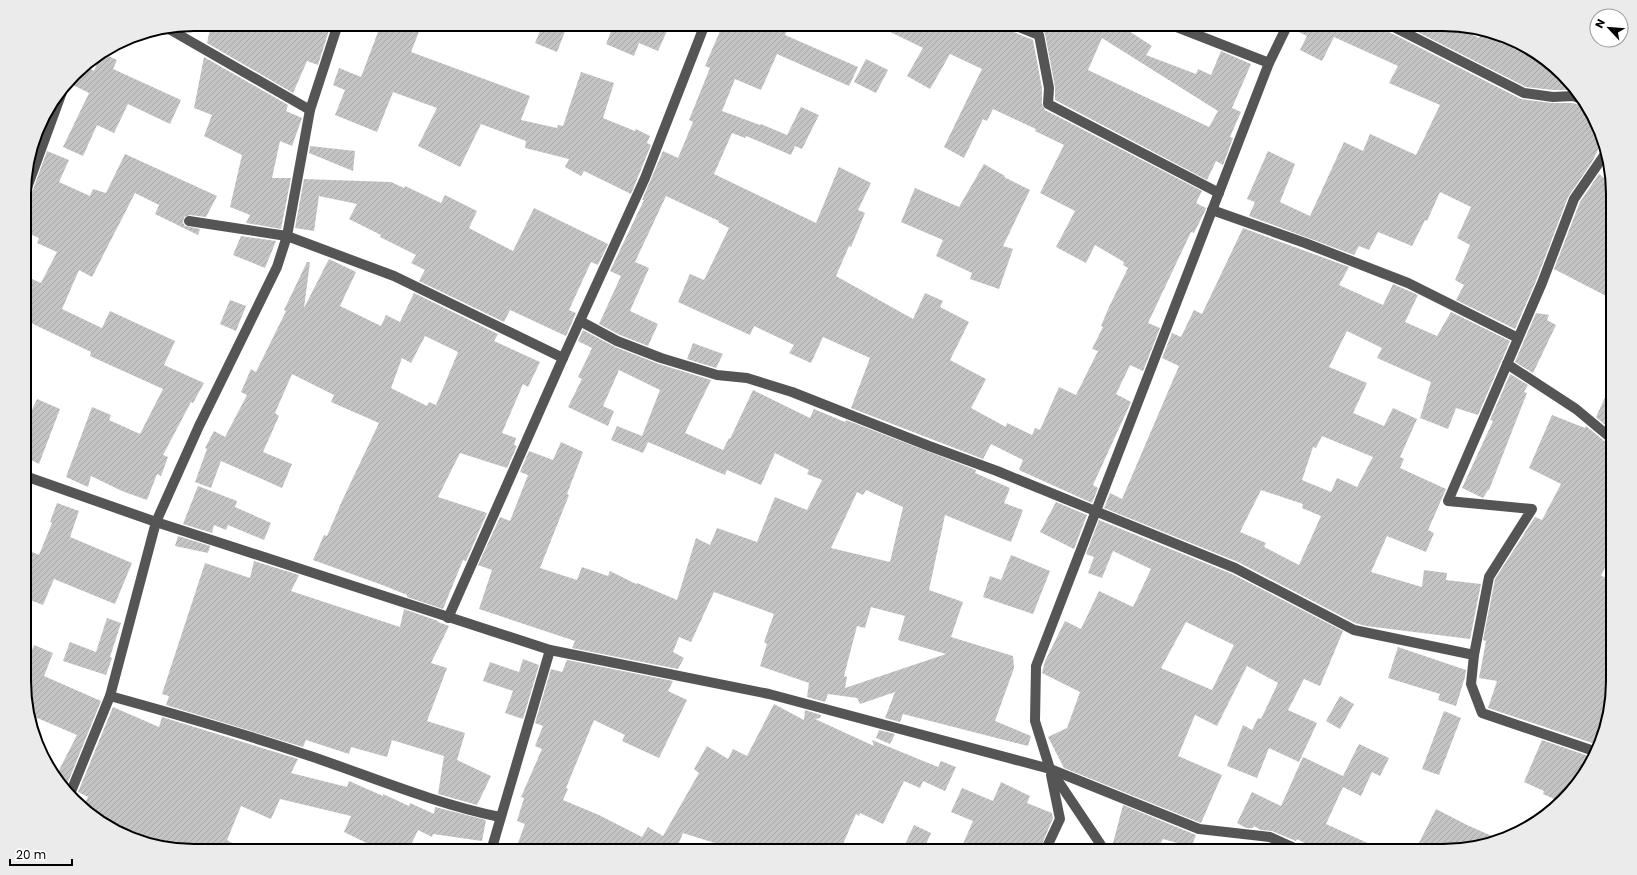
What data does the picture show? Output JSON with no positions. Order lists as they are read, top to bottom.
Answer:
{
  "scale_bar": "20 m",
  "north": "top left"
}
